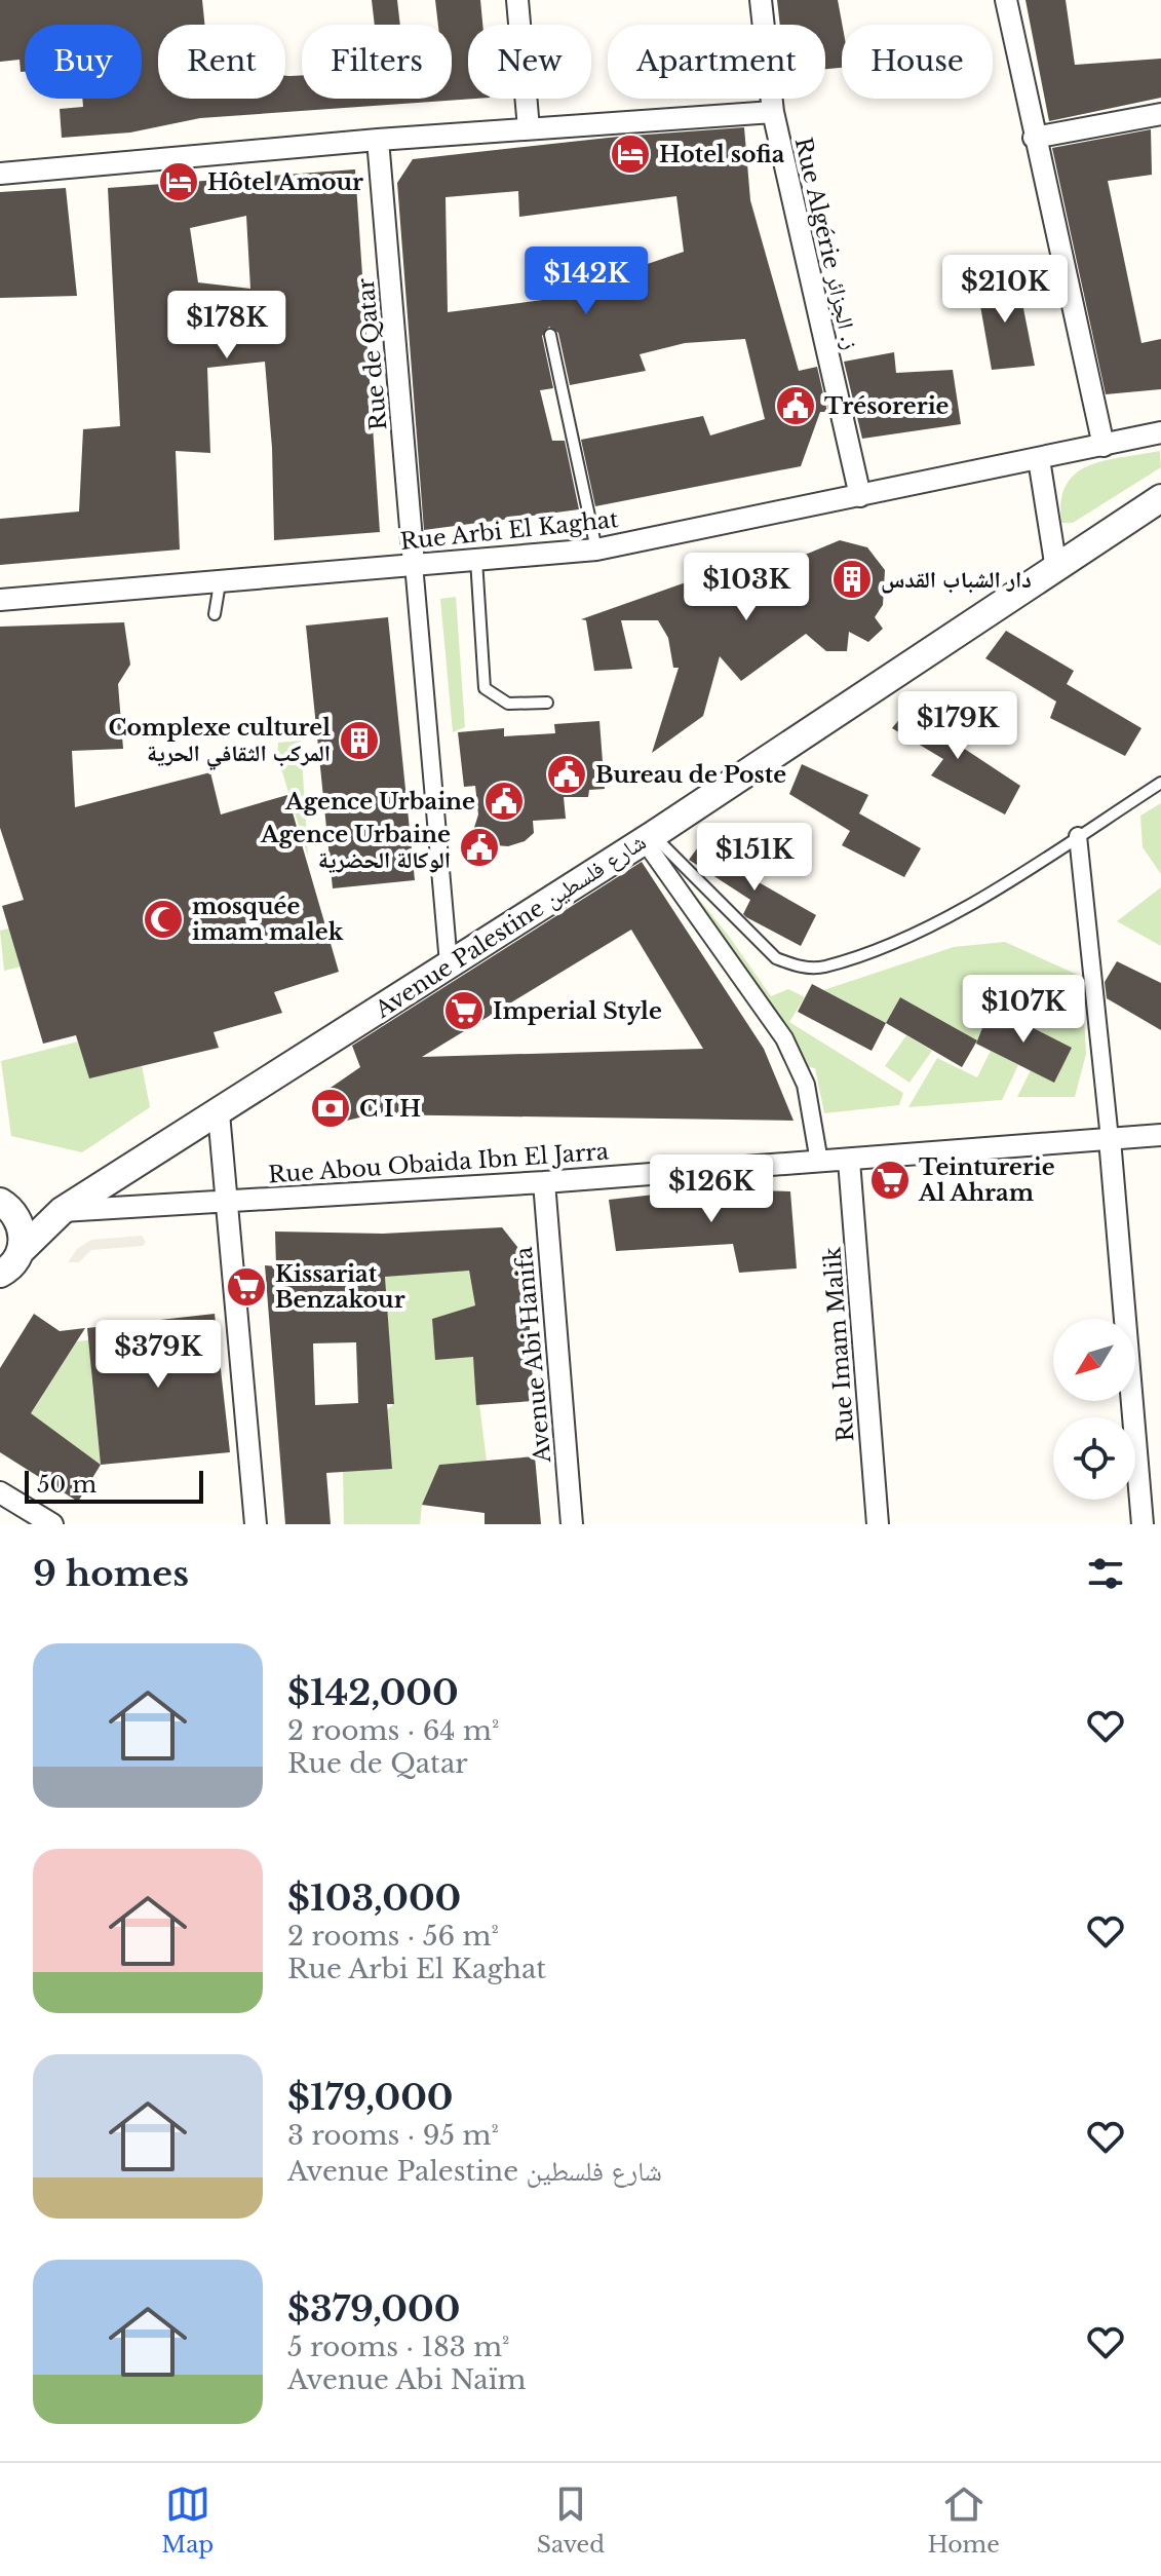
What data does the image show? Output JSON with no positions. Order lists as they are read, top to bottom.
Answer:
{
  "streets": {
    "street": [
      "Rue Algérie ز. الجزائر",
      "Rue de Qatar",
      "Rue Arbi El Kaghat",
      "Avenue Palestine شارع فلسطين",
      "Rue Abou Obaida Ibn El Jarra",
      "Rue Imam Malik",
      "Avenue Abi Hanifa"
    ]
  },
  "crossings": [
    ["Rue Algérie ز. الجزائر", "Rue Arbi El Kaghat"],
    ["Rue de Qatar", "Rue Arbi El Kaghat"],
    ["Avenue Palestine شارع فلسطين", "Rue Abou Obaida Ibn El Jarra"],
    ["Rue Abou Obaida Ibn El Jarra", "Rue Imam Malik"],
    ["Rue Abou Obaida Ibn El Jarra", "Avenue Abi Hanifa"]
  ],
  "places": {
    "hotel": ["Hotel sofia", "Hôtel Amour"],
    "public building": [
      "Trésorerie",
      "Bureau de Poste",
      "Agence Urbaine",
      "Agence Urbaine الوكالة الحضرية"
    ],
    "building": ["دار الشباب القدس", "Complexe culturel المركب الثقافي الحرية"],
    "mosque": ["mosquée imam malek"],
    "supermarket": ["Imperial Style", "Teinturerie Al Ahram", "Kissariat Benzakour"],
    "bank": ["C I H"]
  },
  "scale_bar": "50 m",
  "north": "bottom left",
  "page": {
    "chip": [
      "Buy",
      "Rent",
      "Filters",
      "New",
      "Apartment",
      "House"
    ],
    "price": [
      "$142K",
      "$210K",
      "$178K",
      "$103K",
      "$179K",
      "$151K",
      "$107K",
      "$126K",
      "$379K"
    ],
    "scale": "50 m",
    "heading": "9 homes",
    "list": [
      {
        "name": "$142,000",
        "note": "2 rooms · 64 m² · Rue de Qatar"
      },
      {
        "name": "$103,000",
        "note": "2 rooms · 56 m² · Rue Arbi El Kaghat"
      },
      {
        "name": "$179,000",
        "note": "3 rooms · 95 m² · Avenue Palestine شارع فلسطين"
      },
      {
        "name": "$379,000",
        "note": "5 rooms · 183 m² · Avenue Abi Naïm"
      }
    ],
    "tabs": ["Map", "Saved", "Home"]
  }
}
